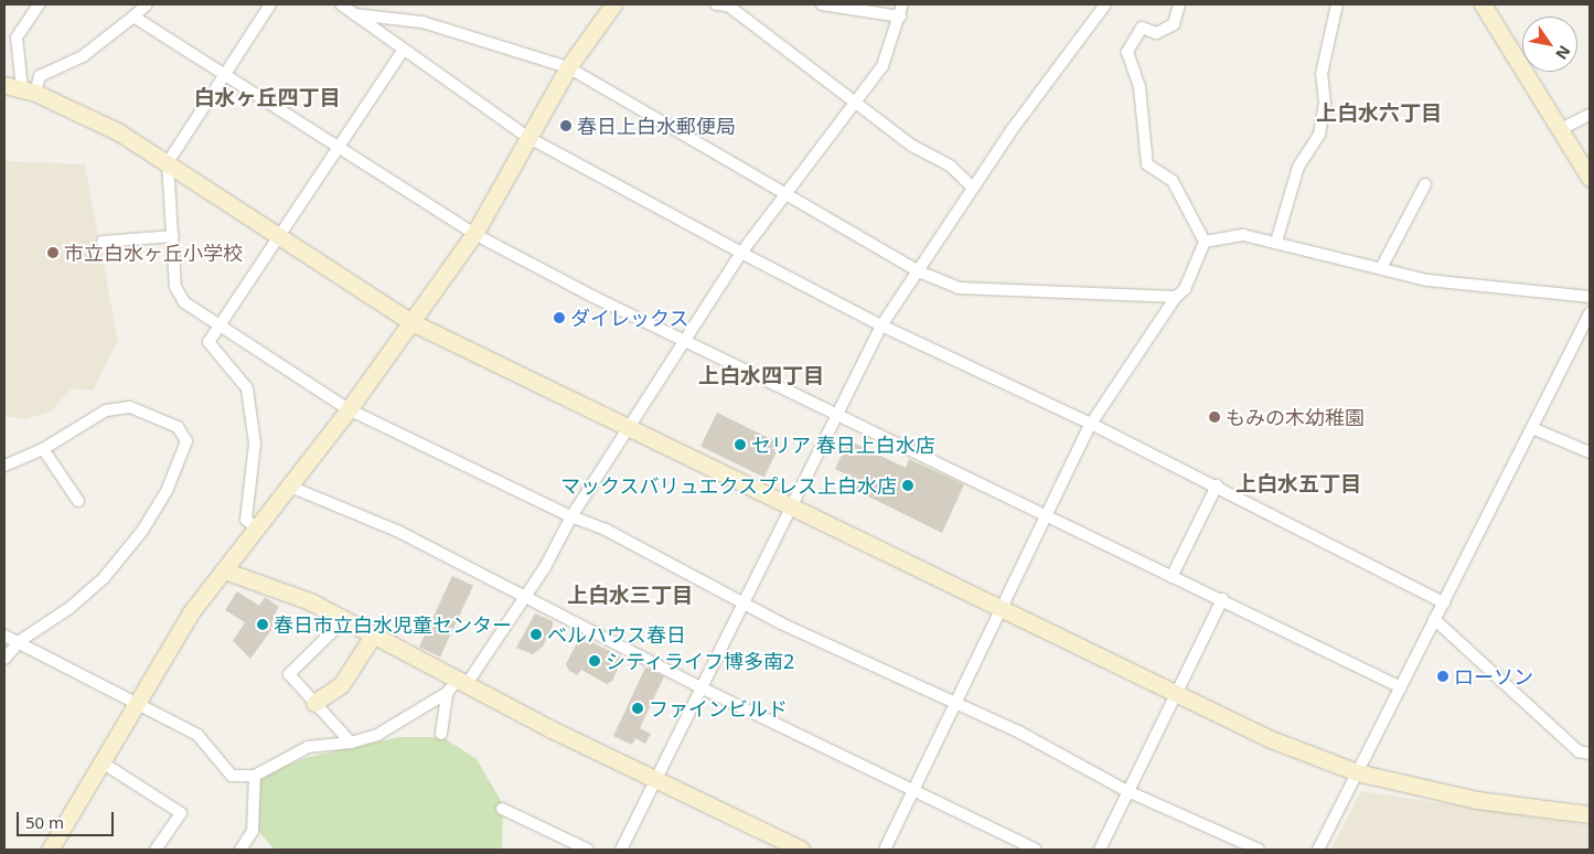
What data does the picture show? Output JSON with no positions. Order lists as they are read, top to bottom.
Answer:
{
  "districts": [
    "白水ヶ丘四丁目",
    "上白水六丁目",
    "上白水四丁目",
    "上白水五丁目",
    "上白水三丁目"
  ],
  "places": [
    "春日上白水郵便局",
    "市立白水ヶ丘小学校",
    "ダイレックス",
    "もみの木幼稚園",
    "セリア 春日上白水店",
    "マックスバリュエクスプレス上白水店",
    "春日市立白水児童センター",
    "ベルハウス春日",
    "シティライフ博多南2",
    "ローソン",
    "ファインビルド"
  ],
  "scale_bar": "50 m",
  "north": "bottom right"
}
